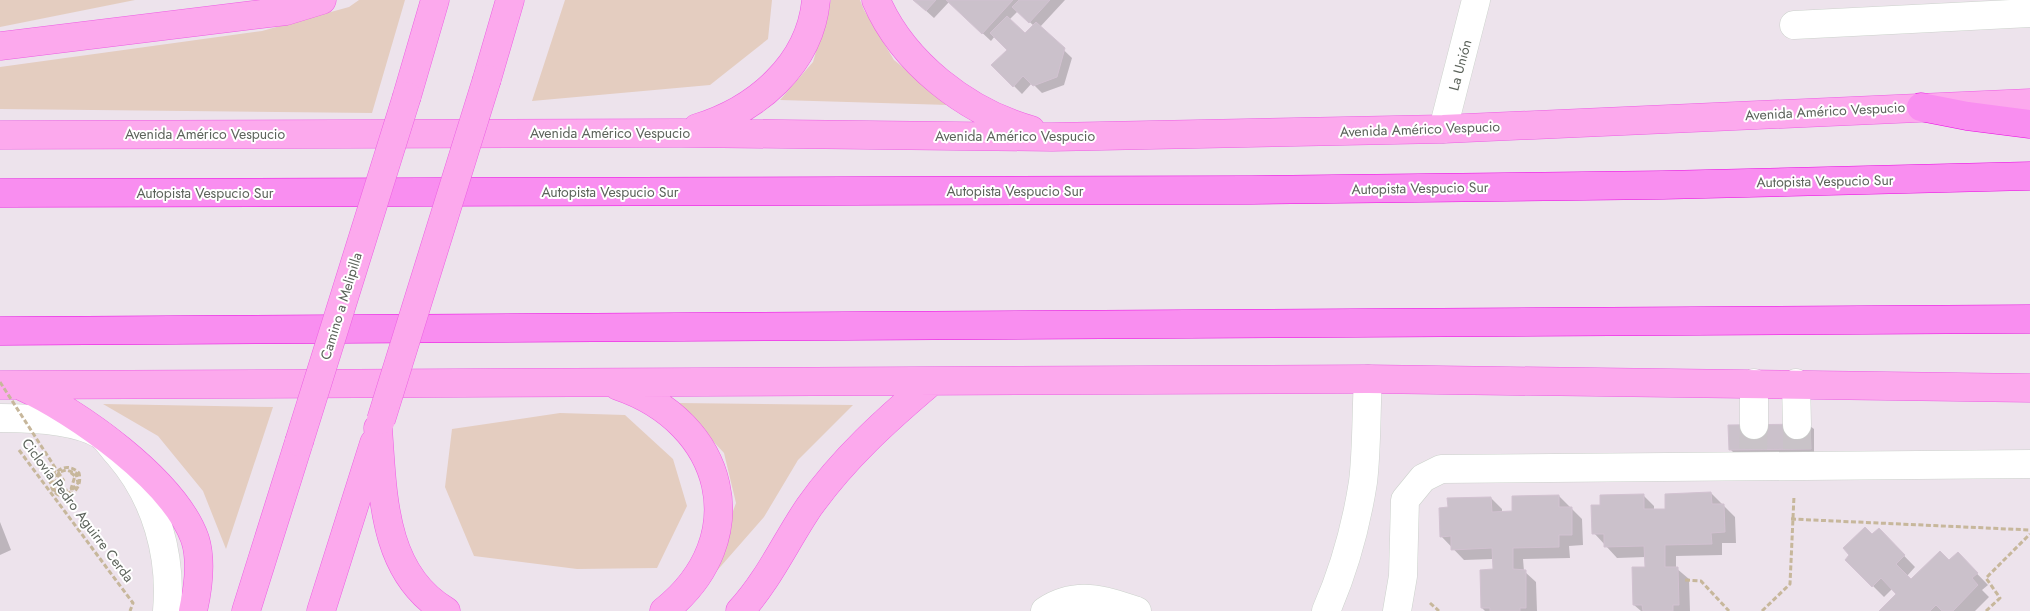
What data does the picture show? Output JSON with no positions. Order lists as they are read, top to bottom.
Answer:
{
  "streets": {
    "highway": ["Autopista Vespucio Sur"],
    "main road": ["Avenida Américo Vespucio", "Camino a Melipilla"],
    "street": ["La Unión"],
    "path": ["Ciclovía Pedro Aguirre Cerda"]
  },
  "crossings": [
    ["La Unión", "Avenida Américo Vespucio"]
  ]
}
